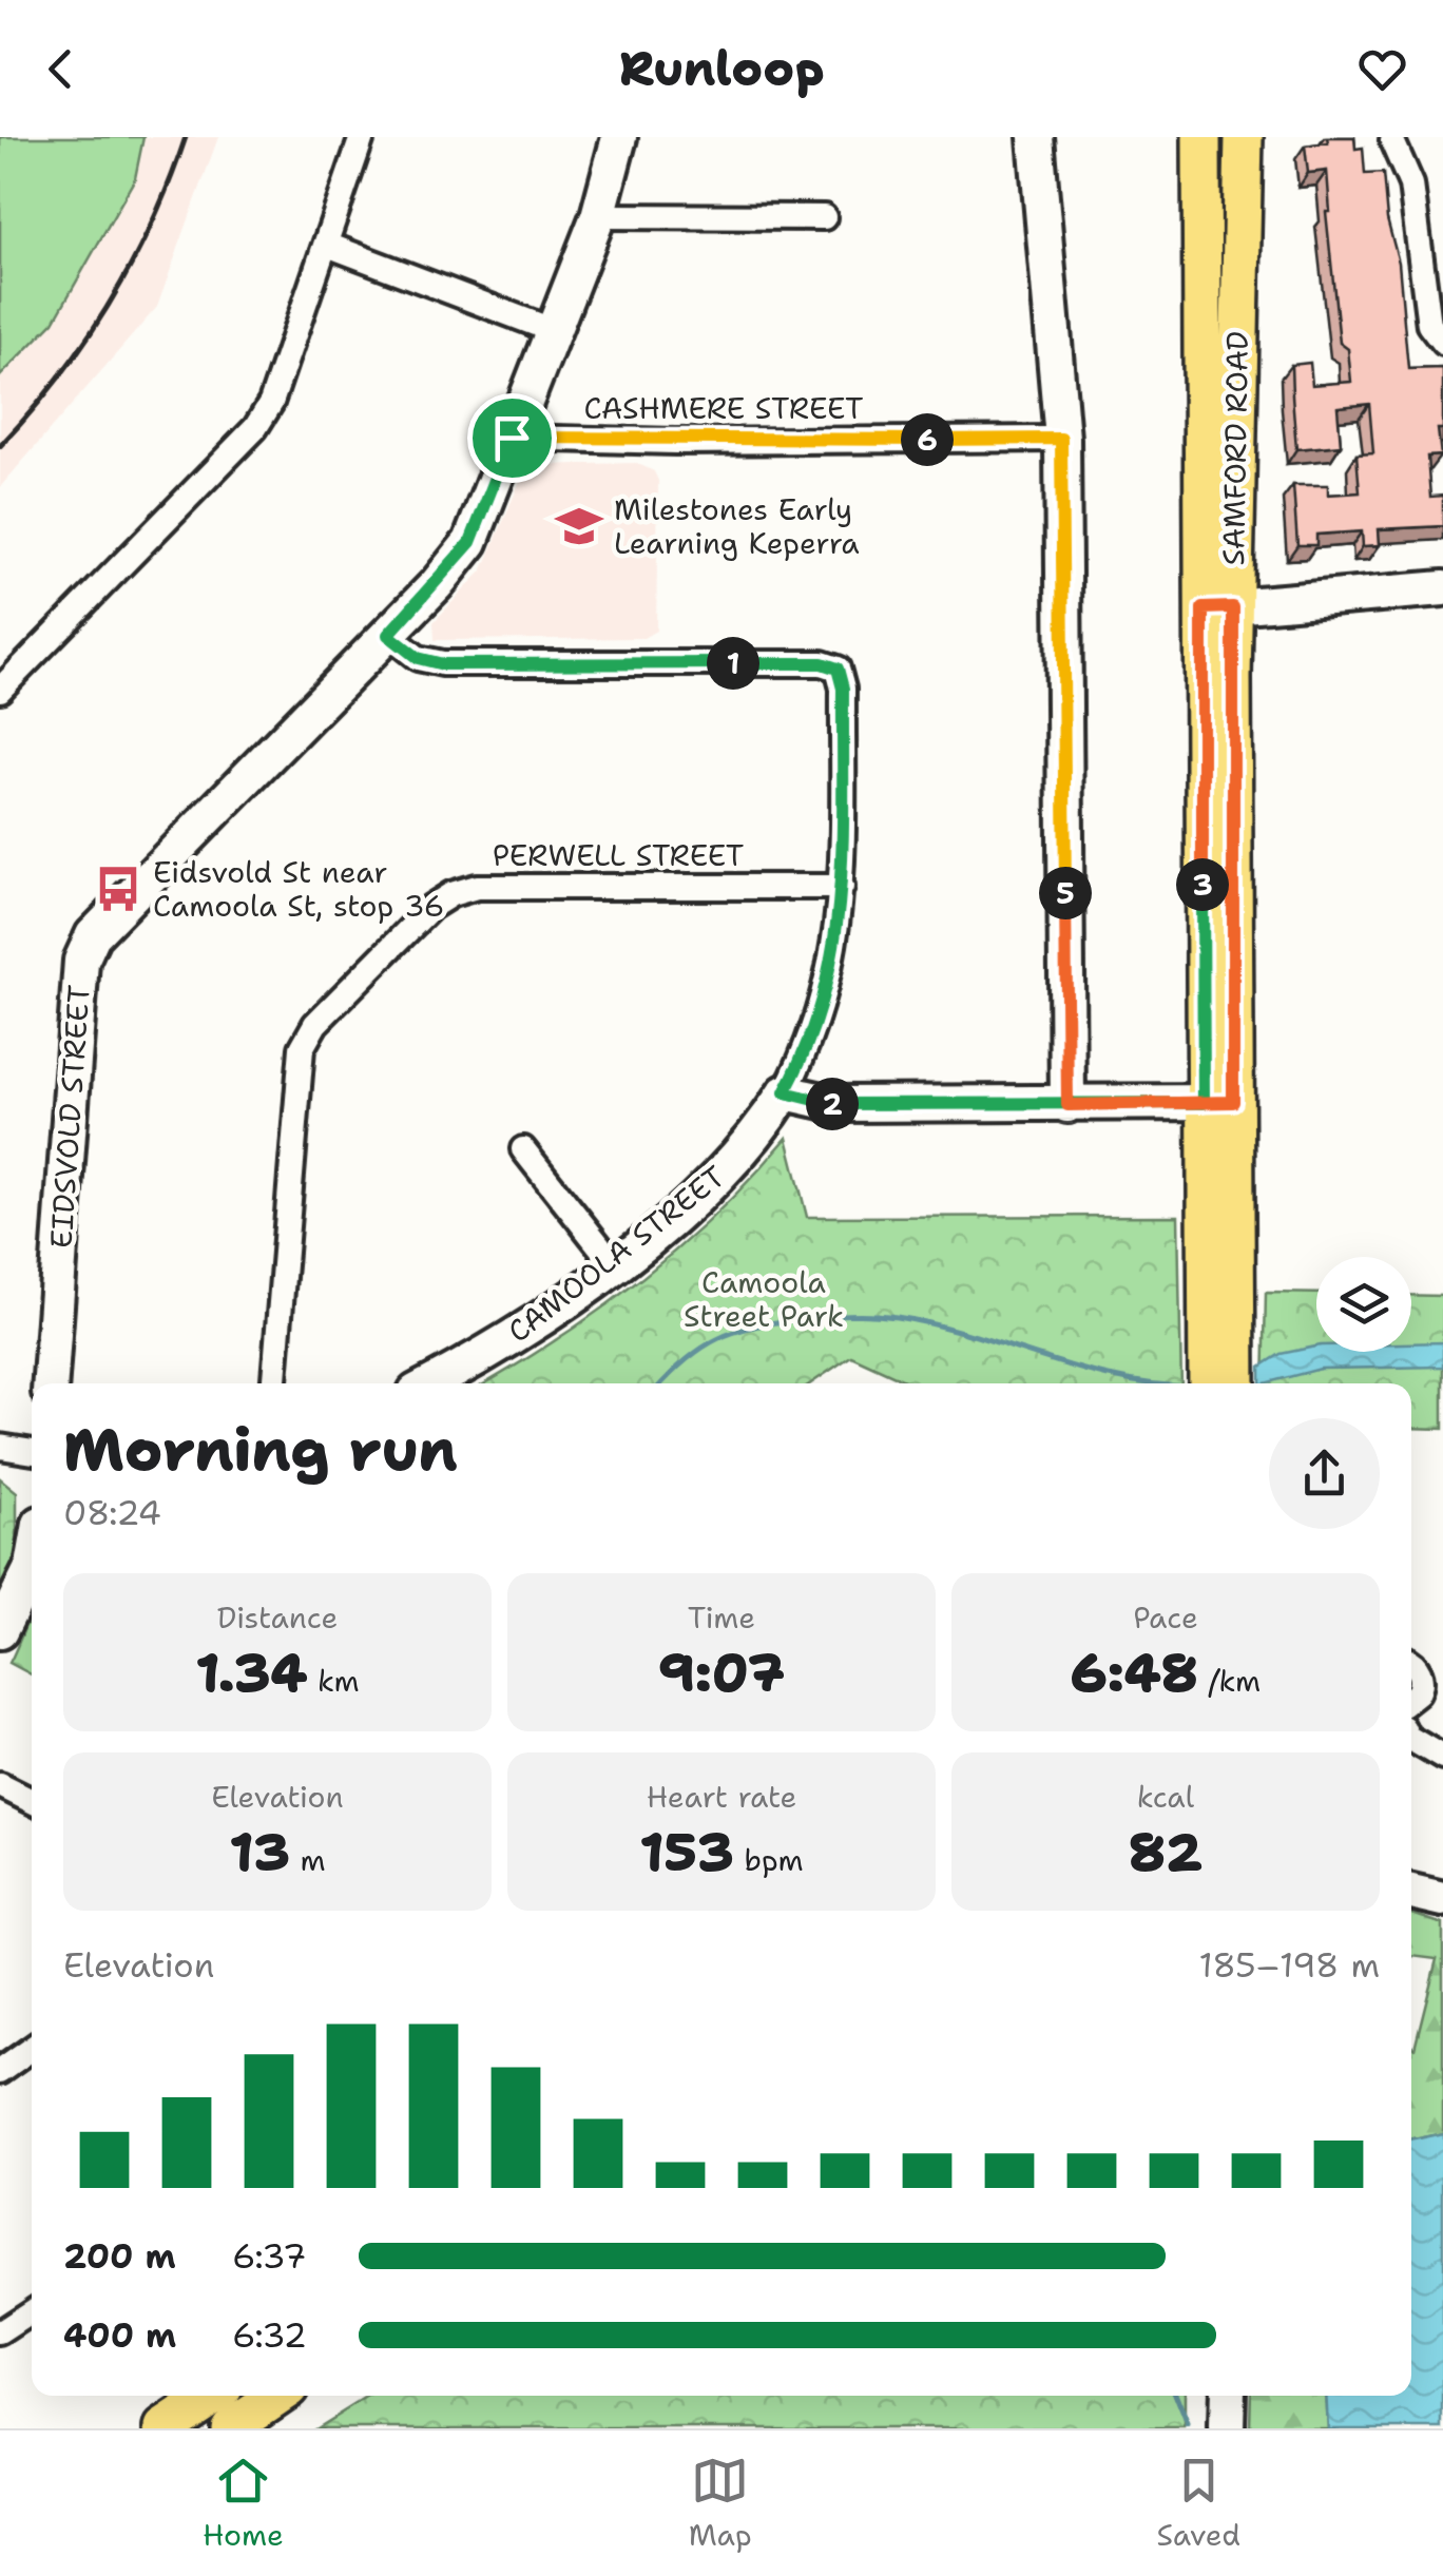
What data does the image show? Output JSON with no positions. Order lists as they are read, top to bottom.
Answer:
{
  "streets": {
    "main road": ["SAMFORD ROAD"],
    "street": [
      "CASHMERE STREET",
      "PERWELL STREET",
      "EIDSVOLD STREET",
      "CAMOOLA STREET"
    ]
  },
  "crossings": [
    ["CASHMERE STREET", "EIDSVOLD STREET"],
    ["PERWELL STREET", "CAMOOLA STREET"],
    ["EIDSVOLD STREET", "CAMOOLA STREET"]
  ],
  "parks": ["Camoola Street Park"],
  "places": {
    "school or university": ["Milestones Early Learning Keperra"],
    "bus stop": ["Eidsvold St near Camoola St, stop 36"]
  },
  "page": {
    "header": "Runloop",
    "pins": [
      "6",
      "1",
      "3",
      "5",
      "2"
    ],
    "heading": ["Morning run", "08:24"],
    "stats": [
      ["Distance", "1.34 km"],
      ["Time", "9:07"],
      ["Pace", "6:48 /km"],
      ["Elevation", "13 m"],
      ["Heart rate", "153 bpm"],
      ["kcal", "82"]
    ],
    "chart": ["Elevation", "185–198 m"],
    "list": [
      {
        "name": "200 m",
        "note": "6:37"
      },
      {
        "name": "400 m",
        "note": "6:32"
      }
    ],
    "tabs": ["Home", "Map", "Saved"]
  }
}
